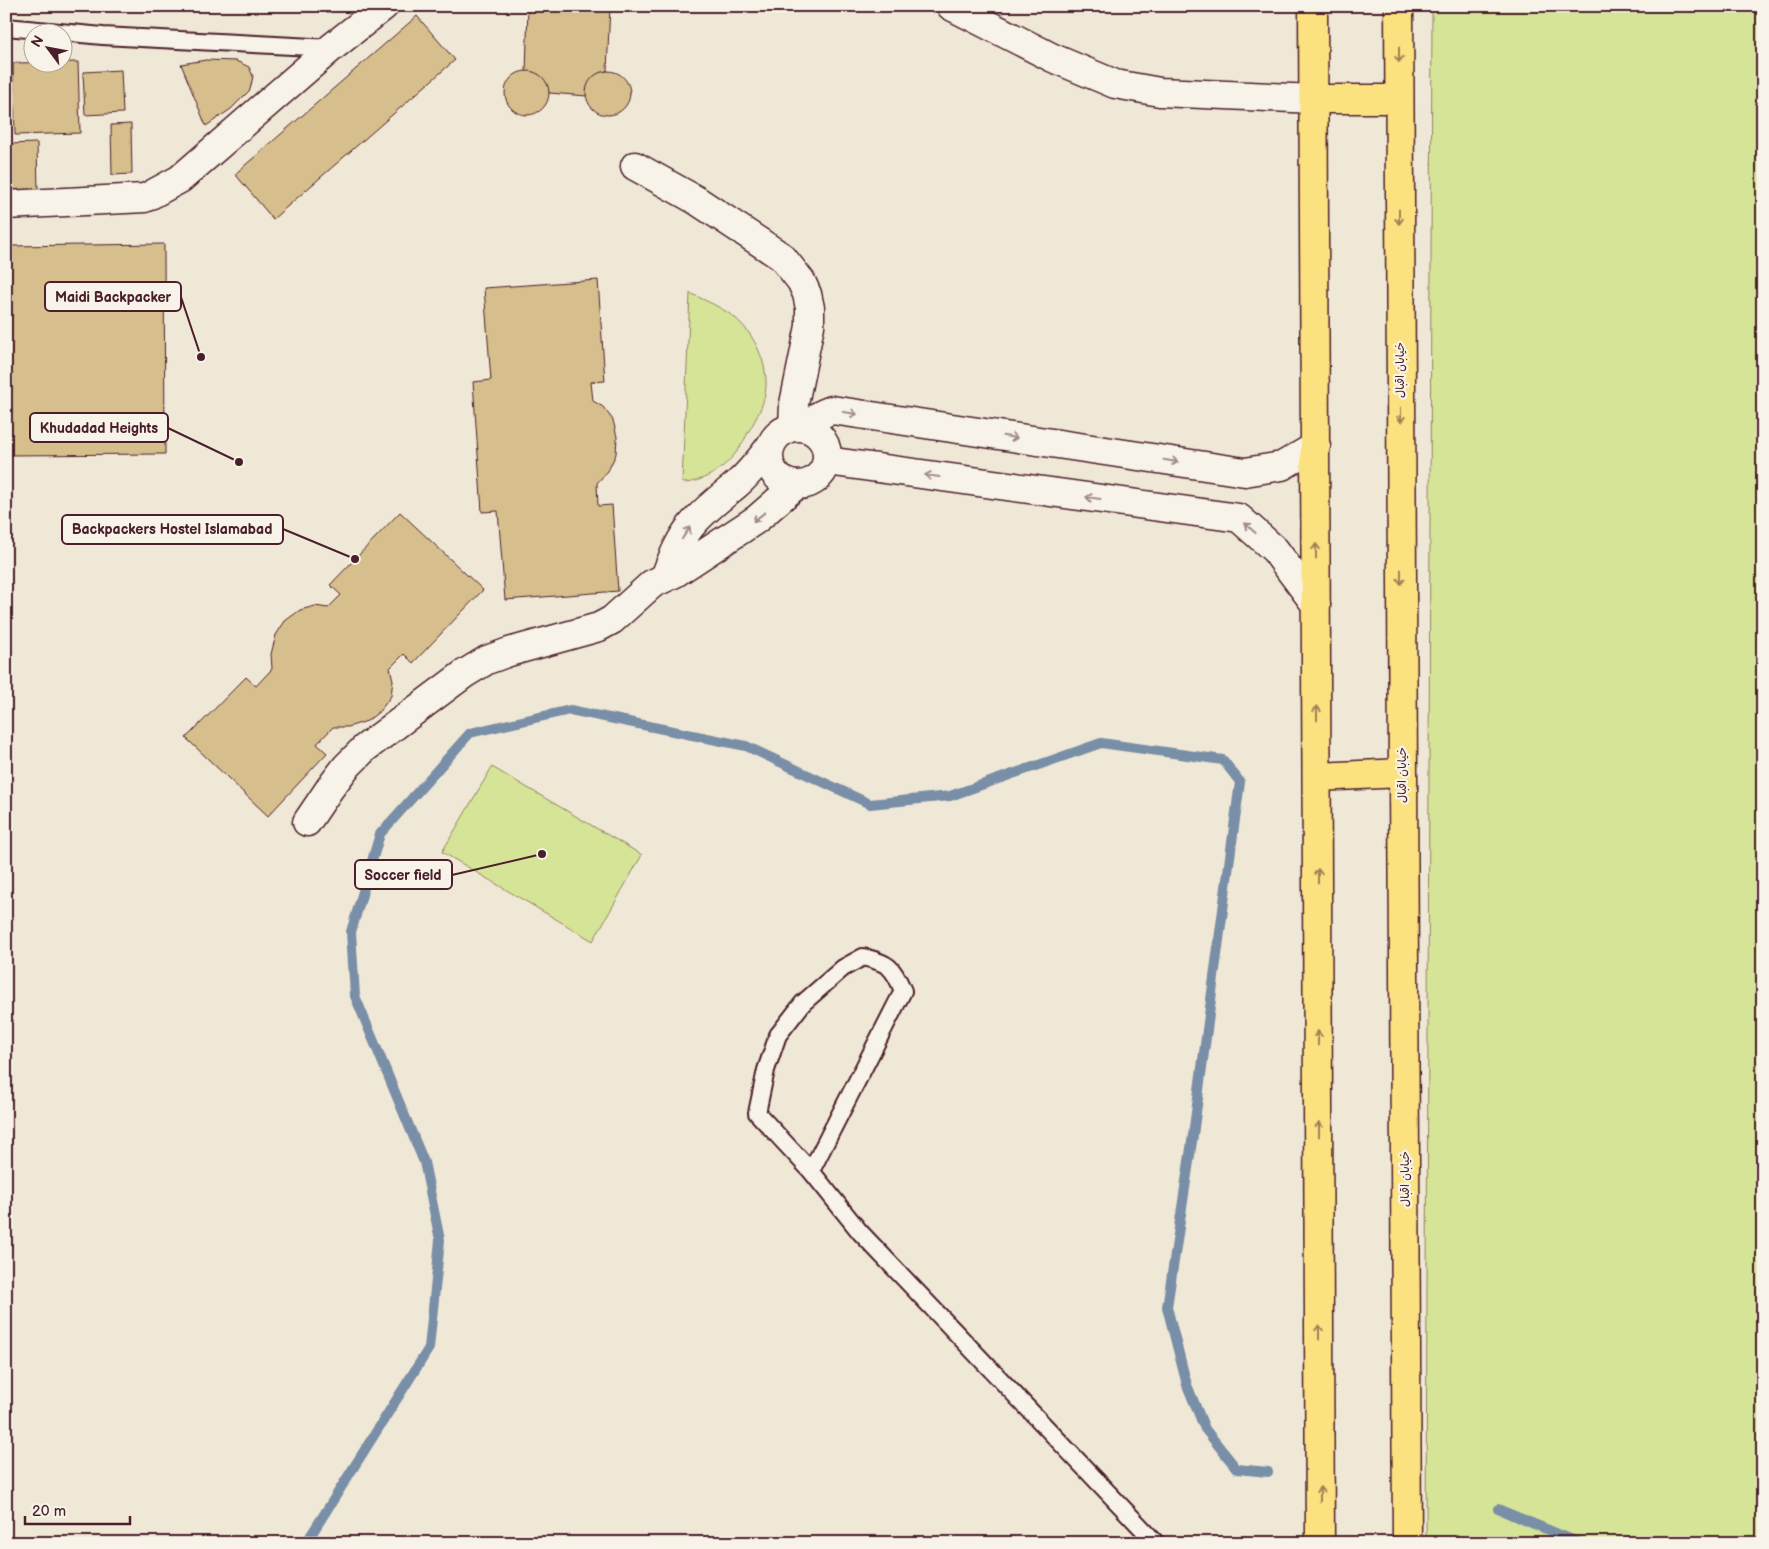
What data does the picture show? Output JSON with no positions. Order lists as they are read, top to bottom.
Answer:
{
  "streets": {
    "main road": ["خیابان اقبال"]
  },
  "places": [
    "Maidi Backpacker",
    "Khudadad Heights",
    "Backpackers Hostel Islamabad",
    "Soccer field"
  ],
  "scale_bar": "20 m",
  "north": "top left"
}
